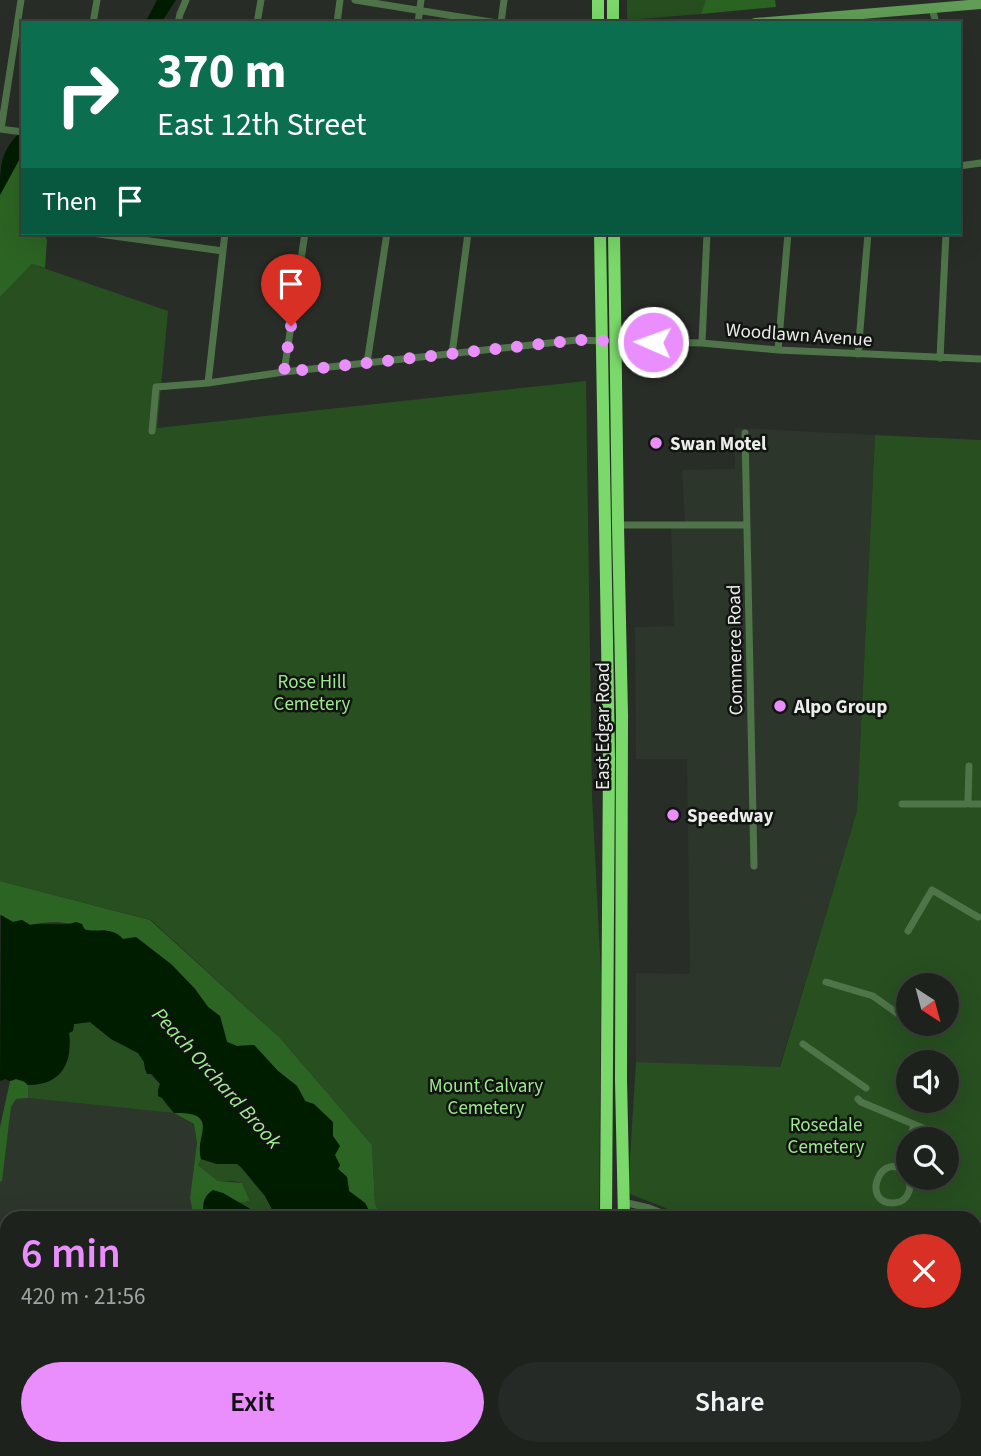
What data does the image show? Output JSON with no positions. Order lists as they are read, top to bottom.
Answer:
{
  "streets": {
    "highway": ["East Edgar Road"],
    "street": ["Woodlawn Avenue", "Commerce Road"]
  },
  "crossings": [
    ["Woodlawn Avenue", "East Edgar Road"]
  ],
  "water": ["Peach Orchard Brook"],
  "parks": ["Rose Hill Cemetery", "Mount Calvary Cemetery", "Rosedale Cemetery"],
  "places": ["Swan Motel", "Alpo Group", "Speedway"],
  "north": "bottom right",
  "page": {
    "turn": ["370 m", "East 12th Street"],
    "then": "Then",
    "heading": ["6 min", "420 m · 21:56"],
    "buttons": ["Exit", "Share"]
  }
}
